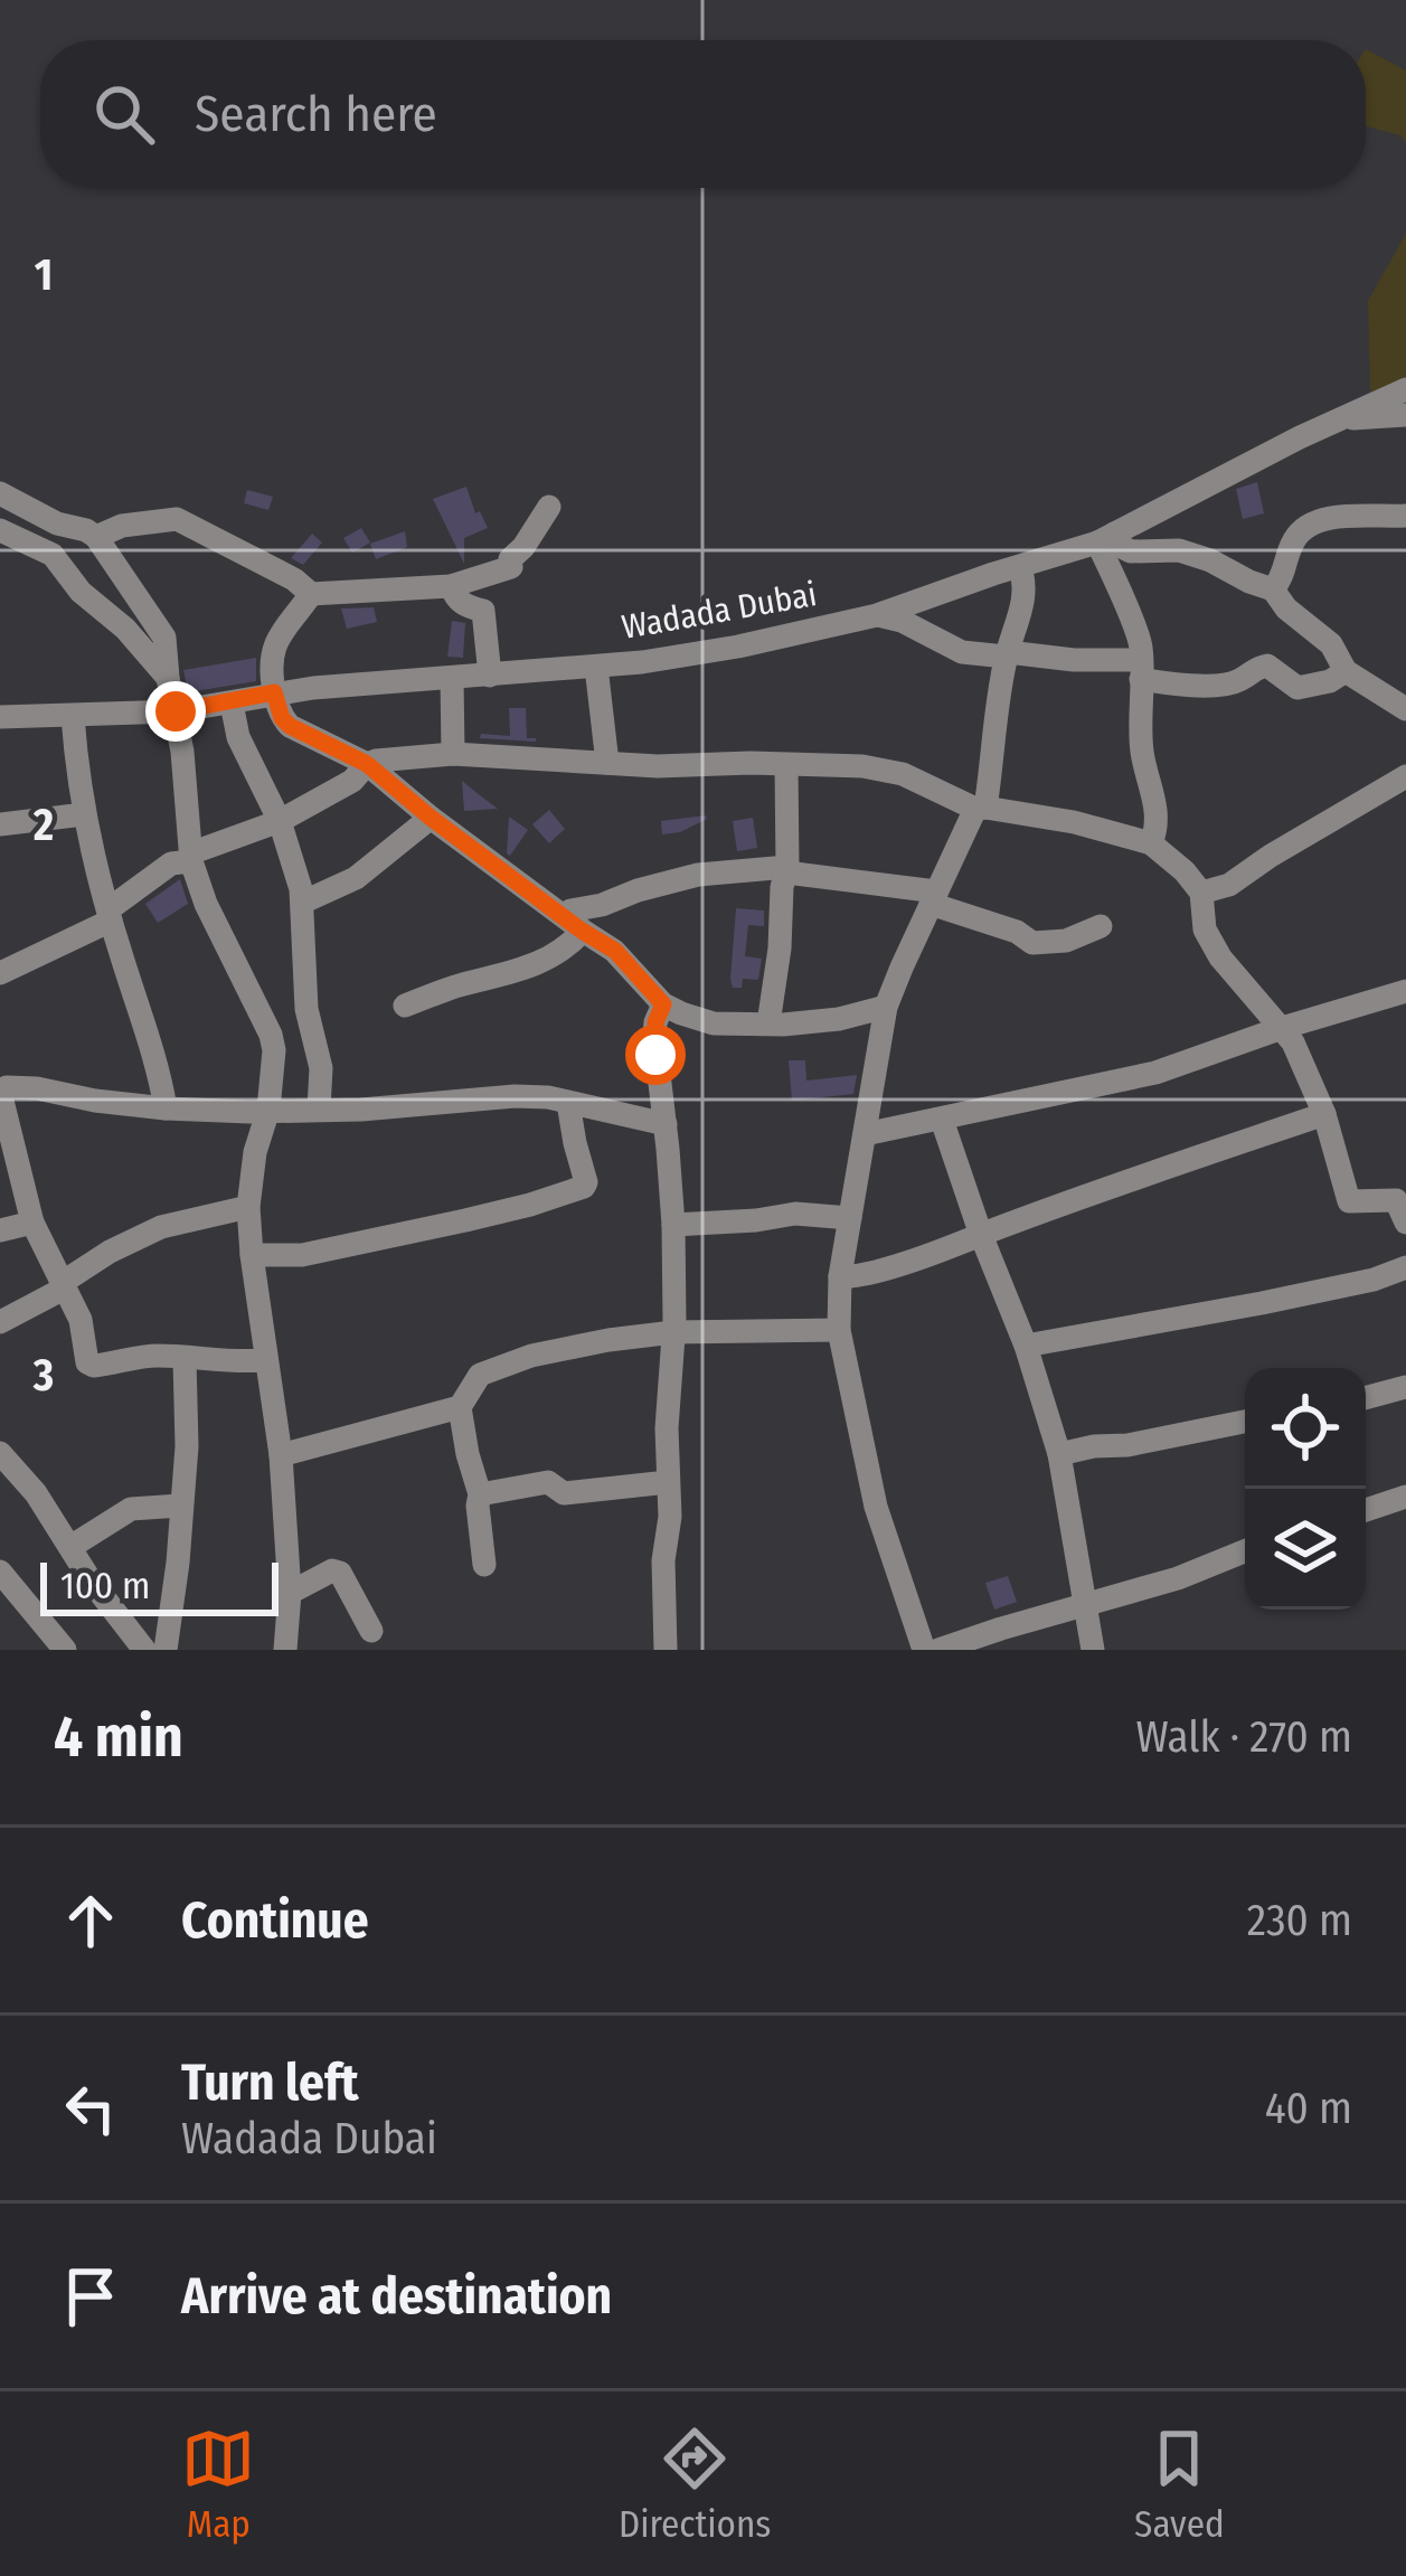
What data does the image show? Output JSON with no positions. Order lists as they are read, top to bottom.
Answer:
{
  "streets": {
    "street": ["Wadada Dubai"]
  },
  "scale_bar": "100 m",
  "page": {
    "search": "Search here",
    "scale": "100 m",
    "heading": ["4 min", "Walk · 270 m"],
    "list": [
      ["Continue", "230 m"],
      ["Turn left", "Wadada Dubai", "40 m"],
      "Arrive at destination"
    ],
    "nav": ["Map", "Directions", "Saved"]
  },
  "grid": {
    "rows": ["1", "2", "3"]
  }
}
